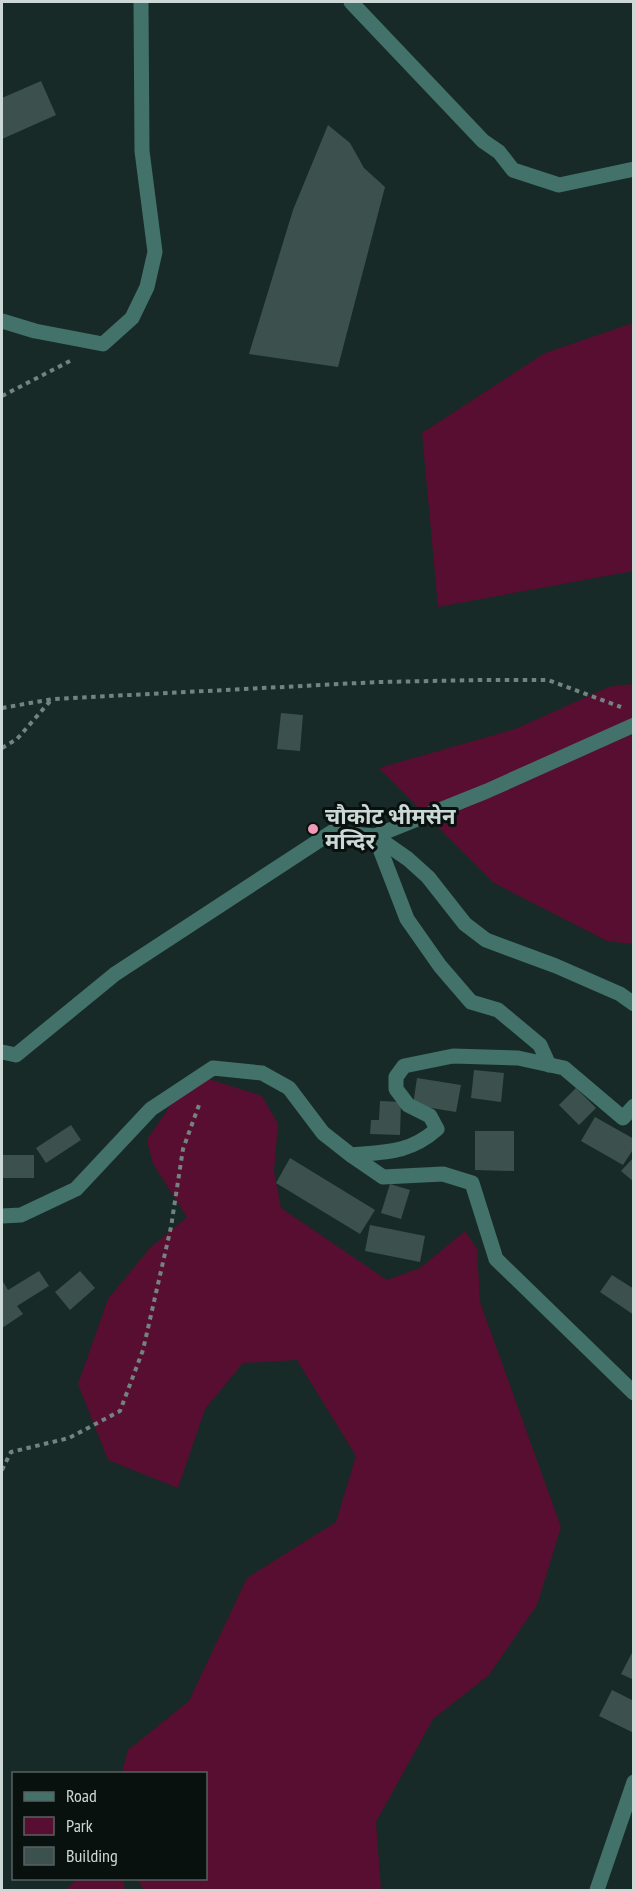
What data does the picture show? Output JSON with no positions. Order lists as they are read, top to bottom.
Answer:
{
  "places": ["चौकोट भीमसेन मन्दिर"],
  "legend": ["Road", "Park", "Building"]
}
